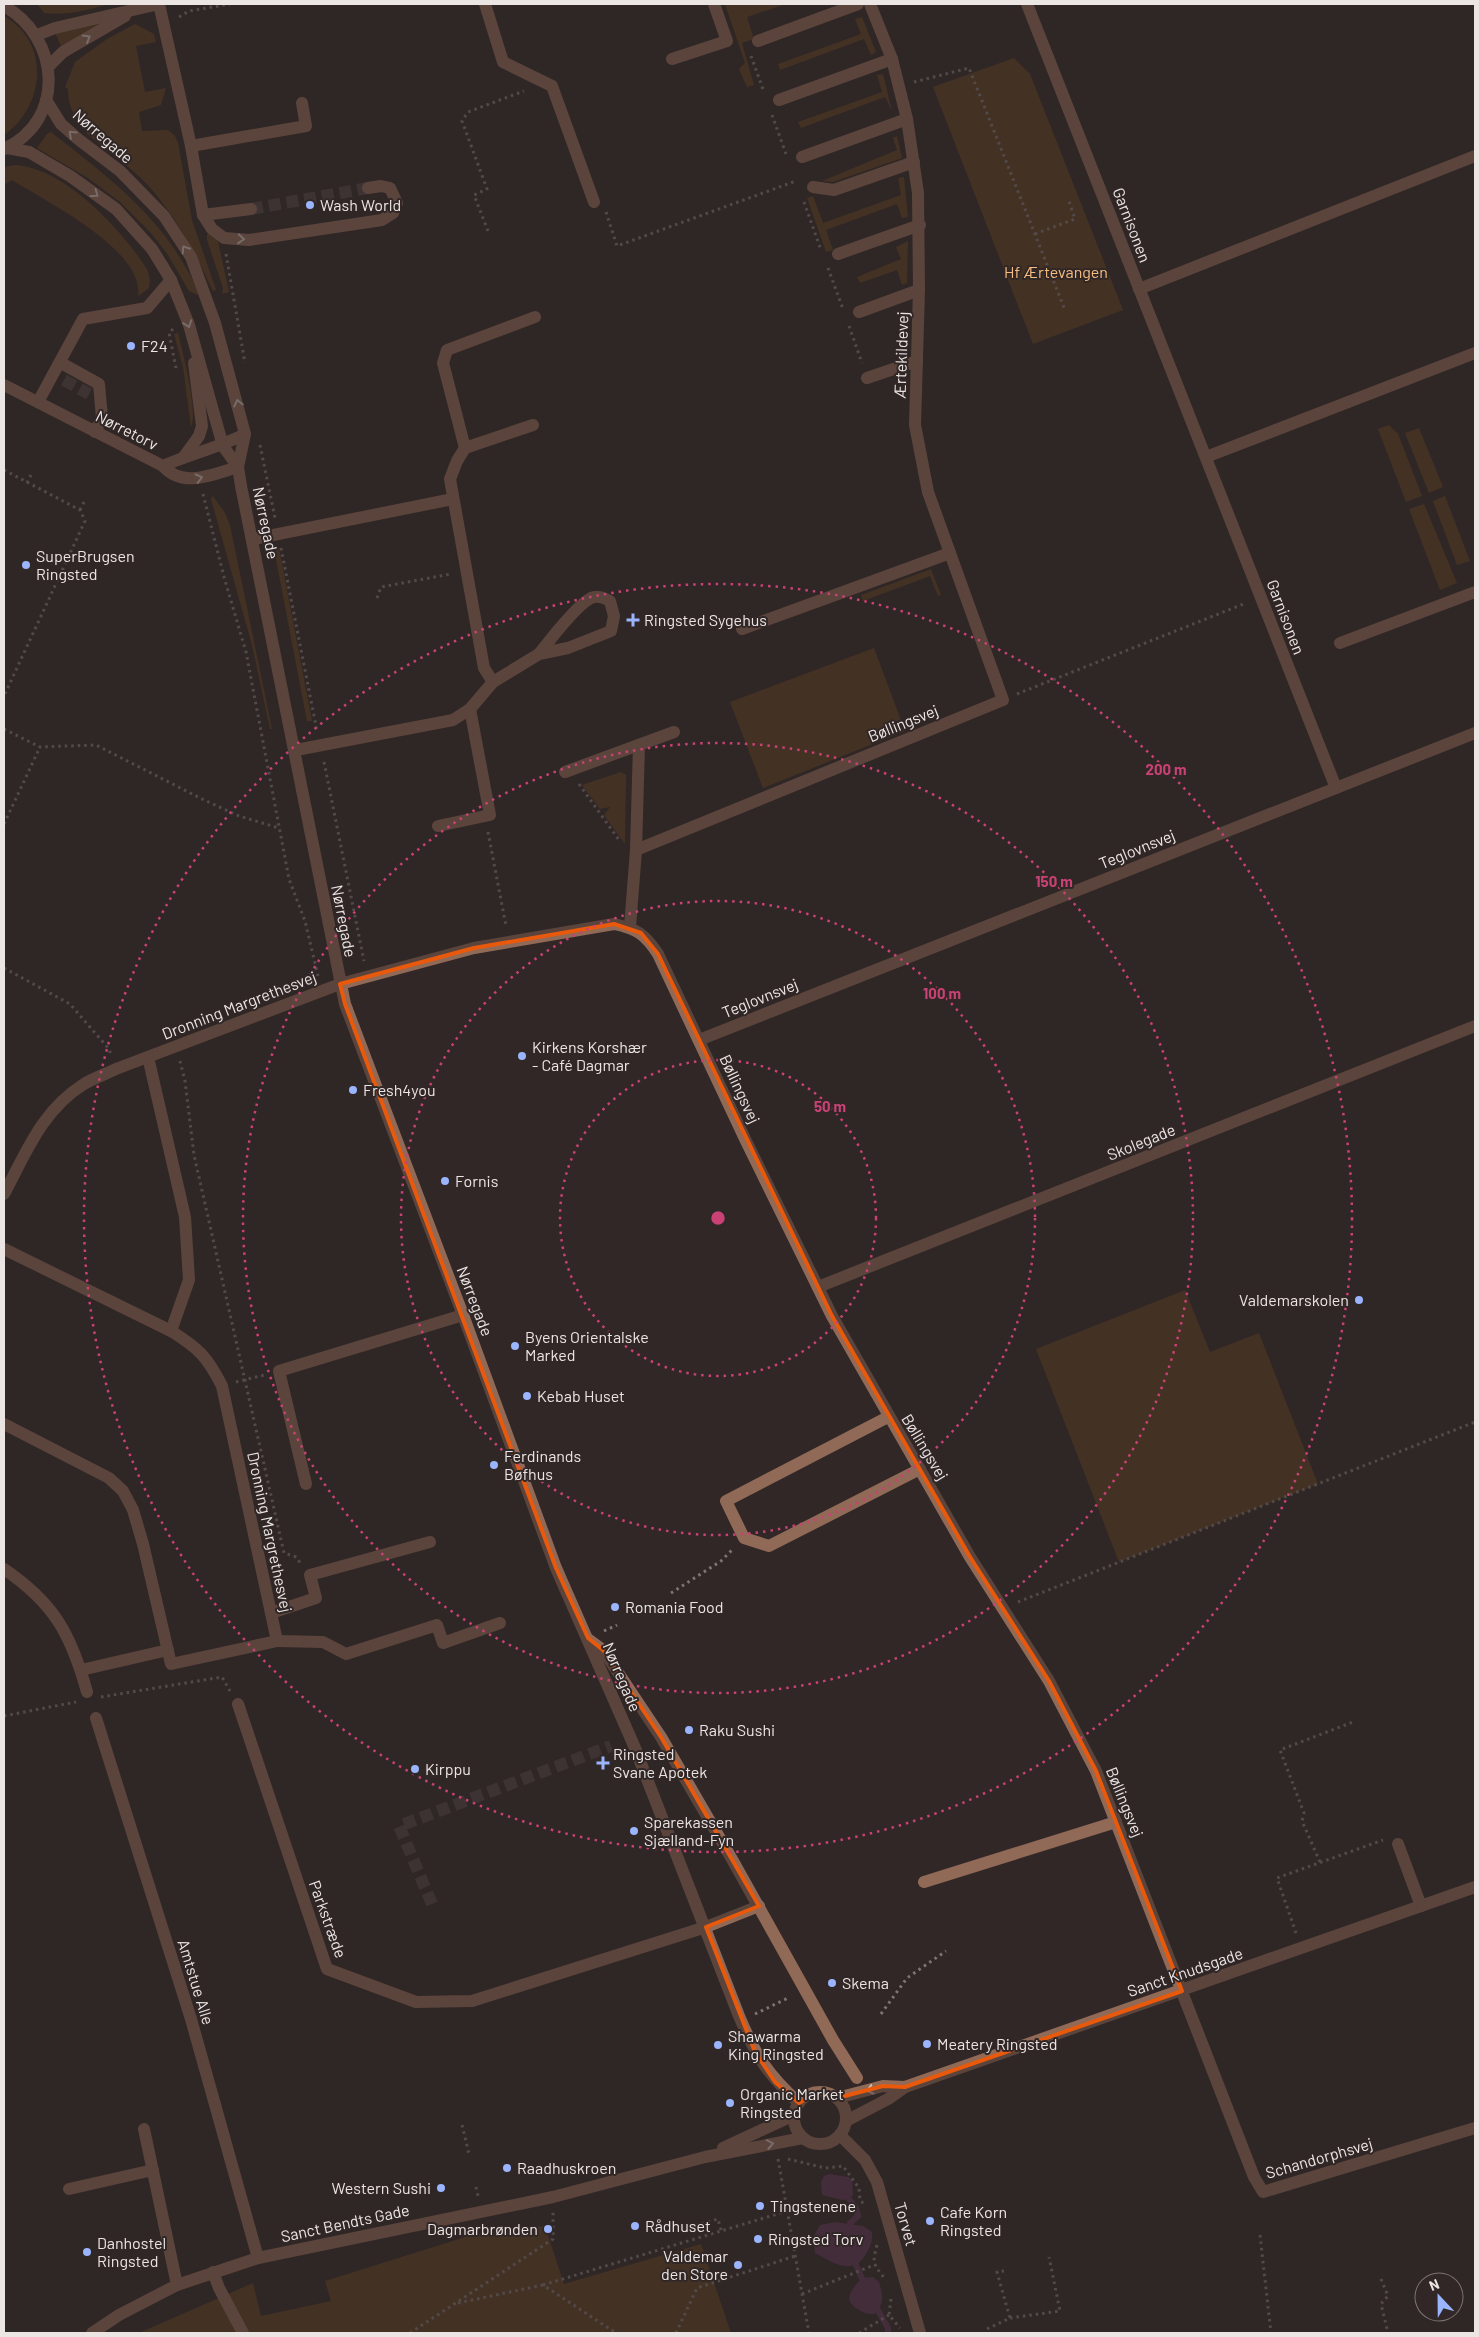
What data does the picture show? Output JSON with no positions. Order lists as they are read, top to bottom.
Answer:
{
  "streets": {
    "street": [
      "Nørregade",
      "Garnisonen",
      "Ærtekildevej",
      "Nørretorv",
      "Bøllingsvej",
      "Teglovnsvej",
      "Dronning Margrethesvej",
      "Skolegade",
      "Parkstræde",
      "Sanct Knudsgade",
      "Amtstue Alle",
      "Schandorphsvej",
      "Sanct Bendts Gade",
      "Torvet"
    ]
  },
  "crossings": [
    ["Nørregade", "Nørretorv"],
    ["Nørregade", "Dronning Margrethesvej"],
    ["Nørregade", "Parkstræde"],
    ["Nørregade", "Sanct Knudsgade"],
    ["Nørregade", "Sanct Bendts Gade"],
    ["Nørregade", "Torvet"],
    ["Garnisonen", "Teglovnsvej"],
    ["Ærtekildevej", "Bøllingsvej"],
    ["Bøllingsvej", "Teglovnsvej"],
    ["Bøllingsvej", "Skolegade"],
    ["Bøllingsvej", "Sanct Knudsgade"],
    ["Bøllingsvej", "Schandorphsvej"],
    ["Sanct Knudsgade", "Schandorphsvej"],
    ["Sanct Knudsgade", "Sanct Bendts Gade"],
    ["Sanct Knudsgade", "Torvet"],
    ["Amtstue Alle", "Sanct Bendts Gade"],
    ["Sanct Bendts Gade", "Torvet"]
  ],
  "parks": ["Hf Ærtevangen"],
  "places": {
    "other": [
      "Wash World",
      "F24",
      "SuperBrugsen Ringsted",
      "Kirkens Korshær - Café Dagmar",
      "Fresh4you",
      "Fornis",
      "Valdemarskolen",
      "Byens Orientalske Marked",
      "Kebab Huset",
      "Ferdinands Bøfhus",
      "Romania Food",
      "Raku Sushi",
      "Kirppu",
      "Sparekassen Sjælland-Fyn",
      "Skema",
      "Meatery Ringsted",
      "Shawarma King Ringsted",
      "Organic Market Ringsted",
      "Raadhuskroen",
      "Western Sushi",
      "Tingstenene",
      "Cafe Korn Ringsted",
      "Rådhuset",
      "Dagmarbrønden",
      "Ringsted Torv",
      "Danhostel Ringsted",
      "Valdemar den Store"
    ],
    "health": ["Ringsted Sygehus", "Ringsted Svane Apotek"]
  },
  "north": "top",
  "rings": [
    "200 m",
    "150 m",
    "100 m",
    "50 m"
  ]
}
